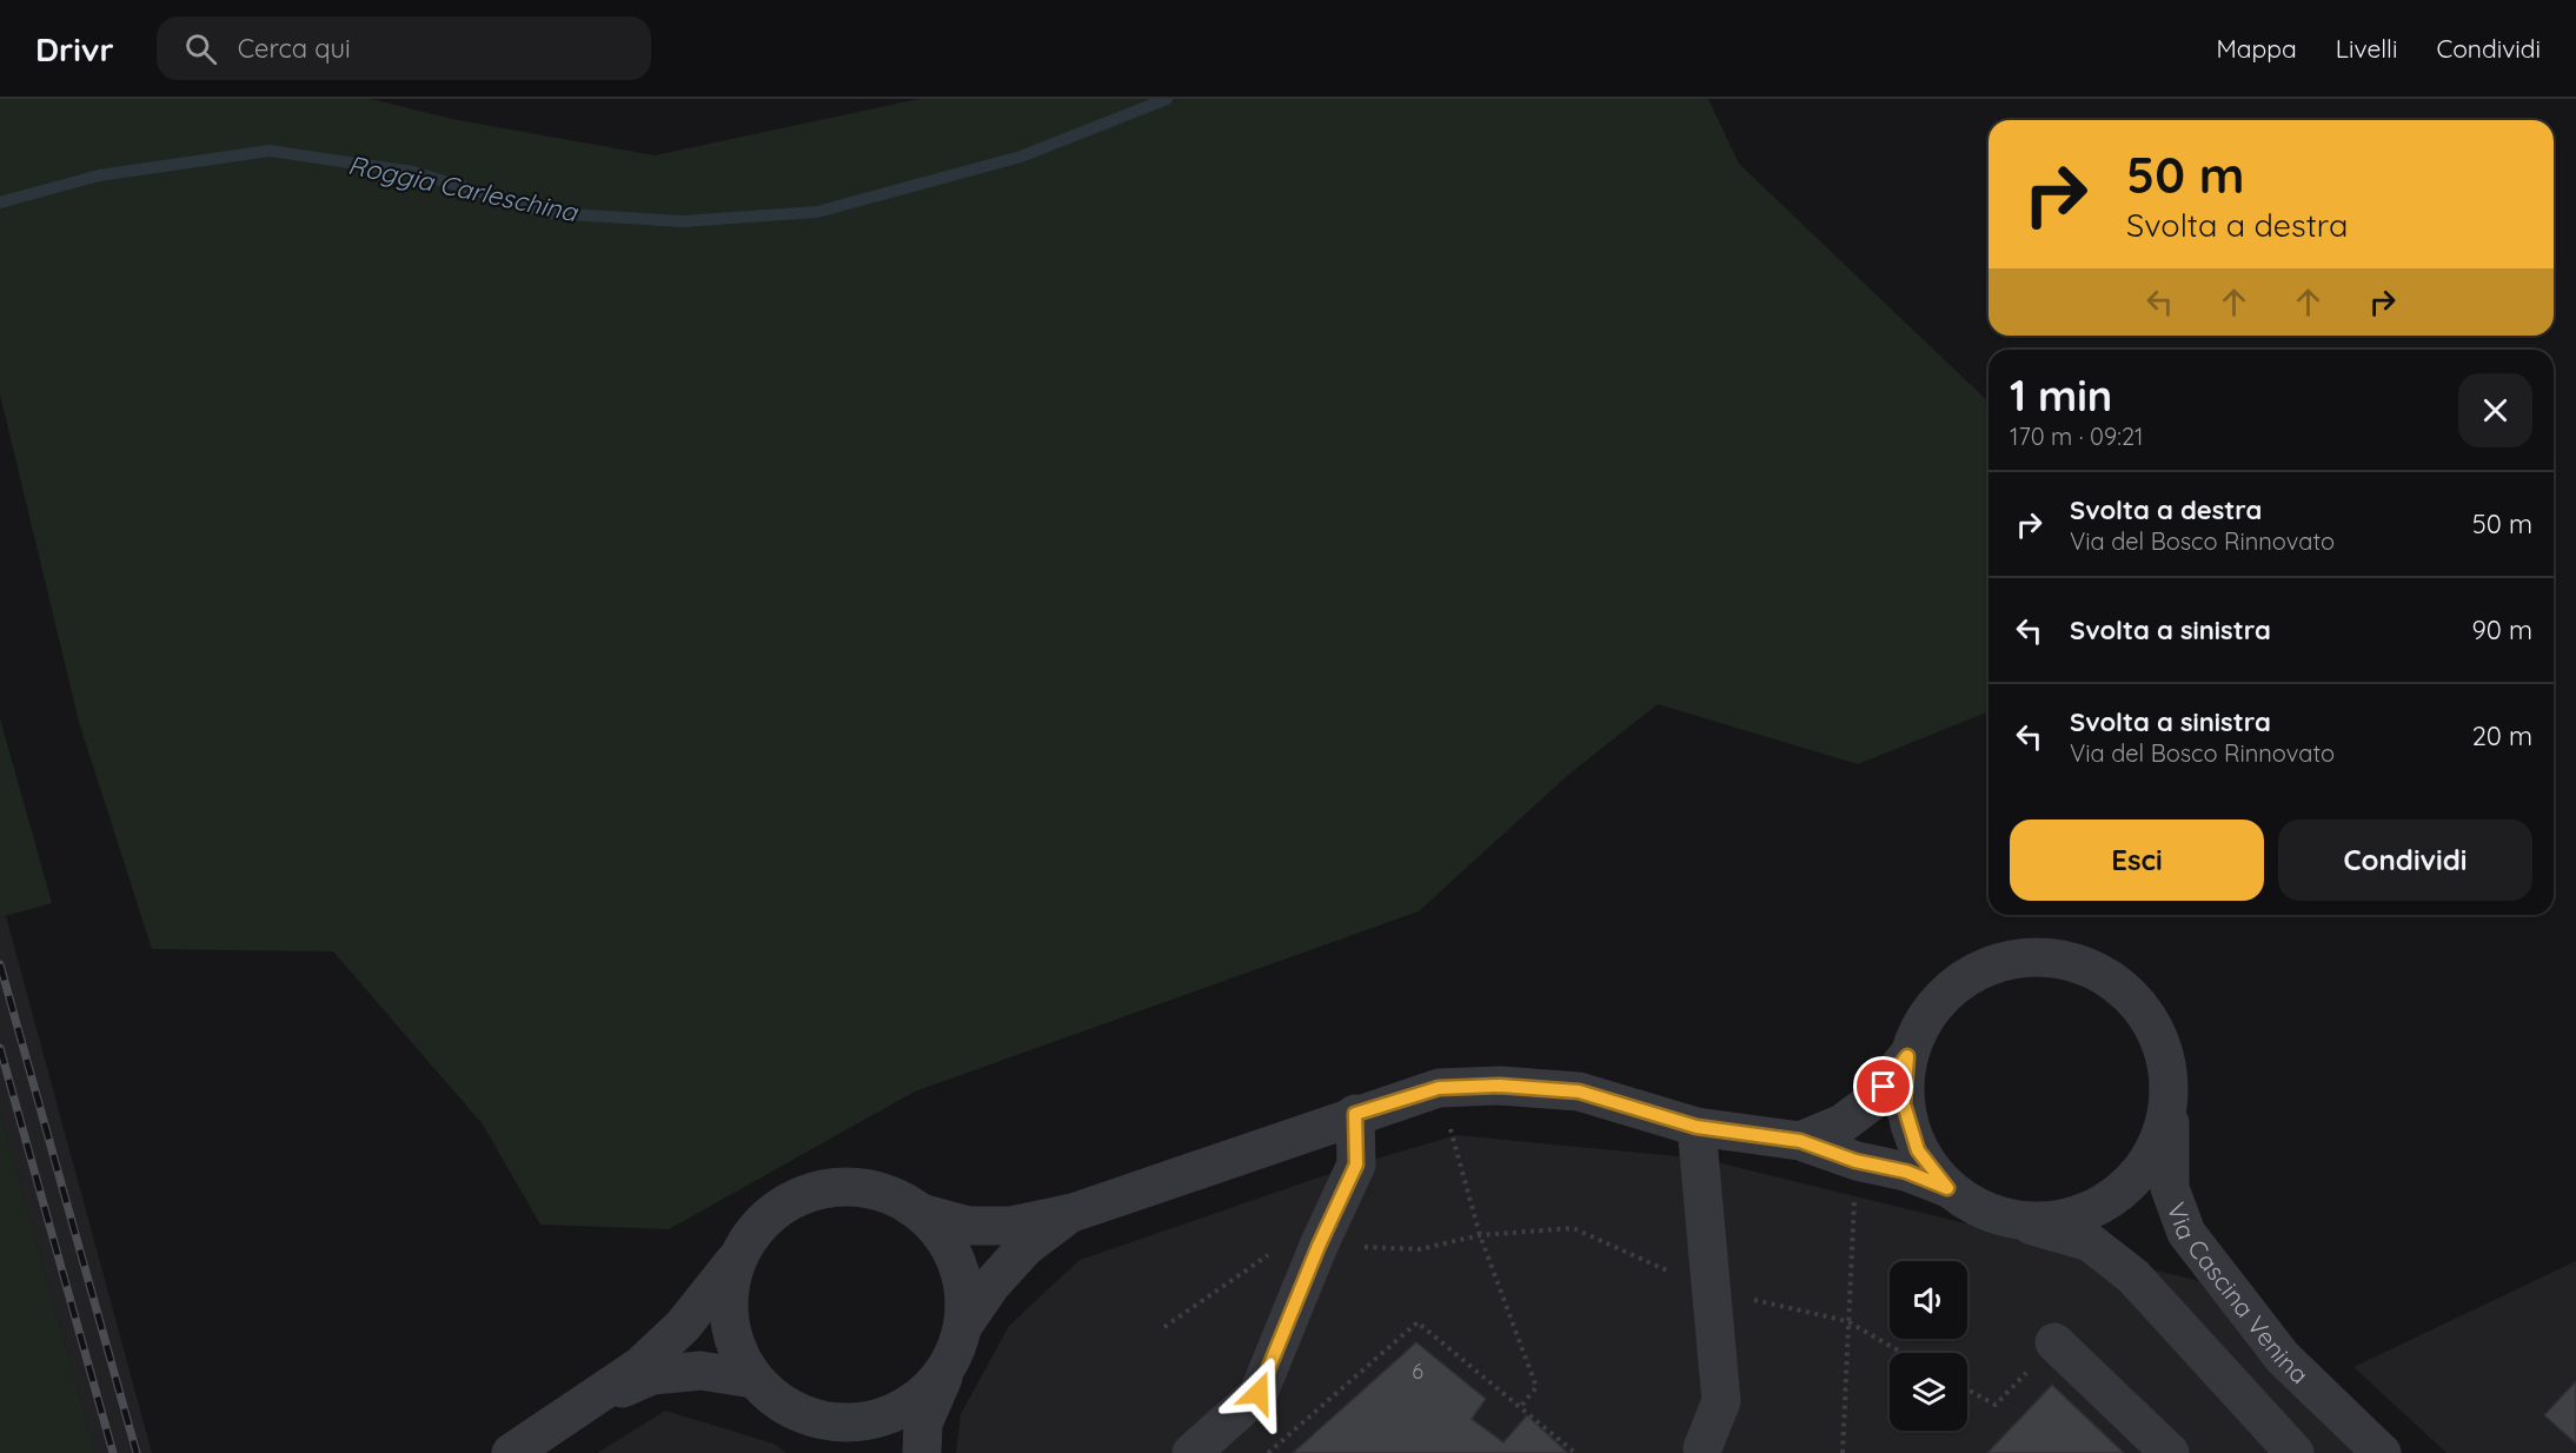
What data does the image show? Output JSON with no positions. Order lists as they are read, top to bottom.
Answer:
{
  "streets": {
    "street": ["Via Cascina Venina"]
  },
  "water": ["Roggia Carleschina"],
  "house_numbers": ["6"],
  "page": {
    "header": "Drivr",
    "search": "Cerca qui",
    "nav": ["Mappa", "Livelli", "Condividi"],
    "turn": ["50 m", "Svolta a destra"],
    "heading": ["1 min", "170 m · 09:21"],
    "list": [
      {
        "name": "Svolta a destra",
        "note": "Via del Bosco Rinnovato",
        "value": "50 m"
      },
      {
        "name": "Svolta a sinistra",
        "value": "90 m"
      },
      {
        "name": "Svolta a sinistra",
        "note": "Via del Bosco Rinnovato",
        "value": "20 m"
      }
    ],
    "buttons": ["Esci", "Condividi"]
  }
}
